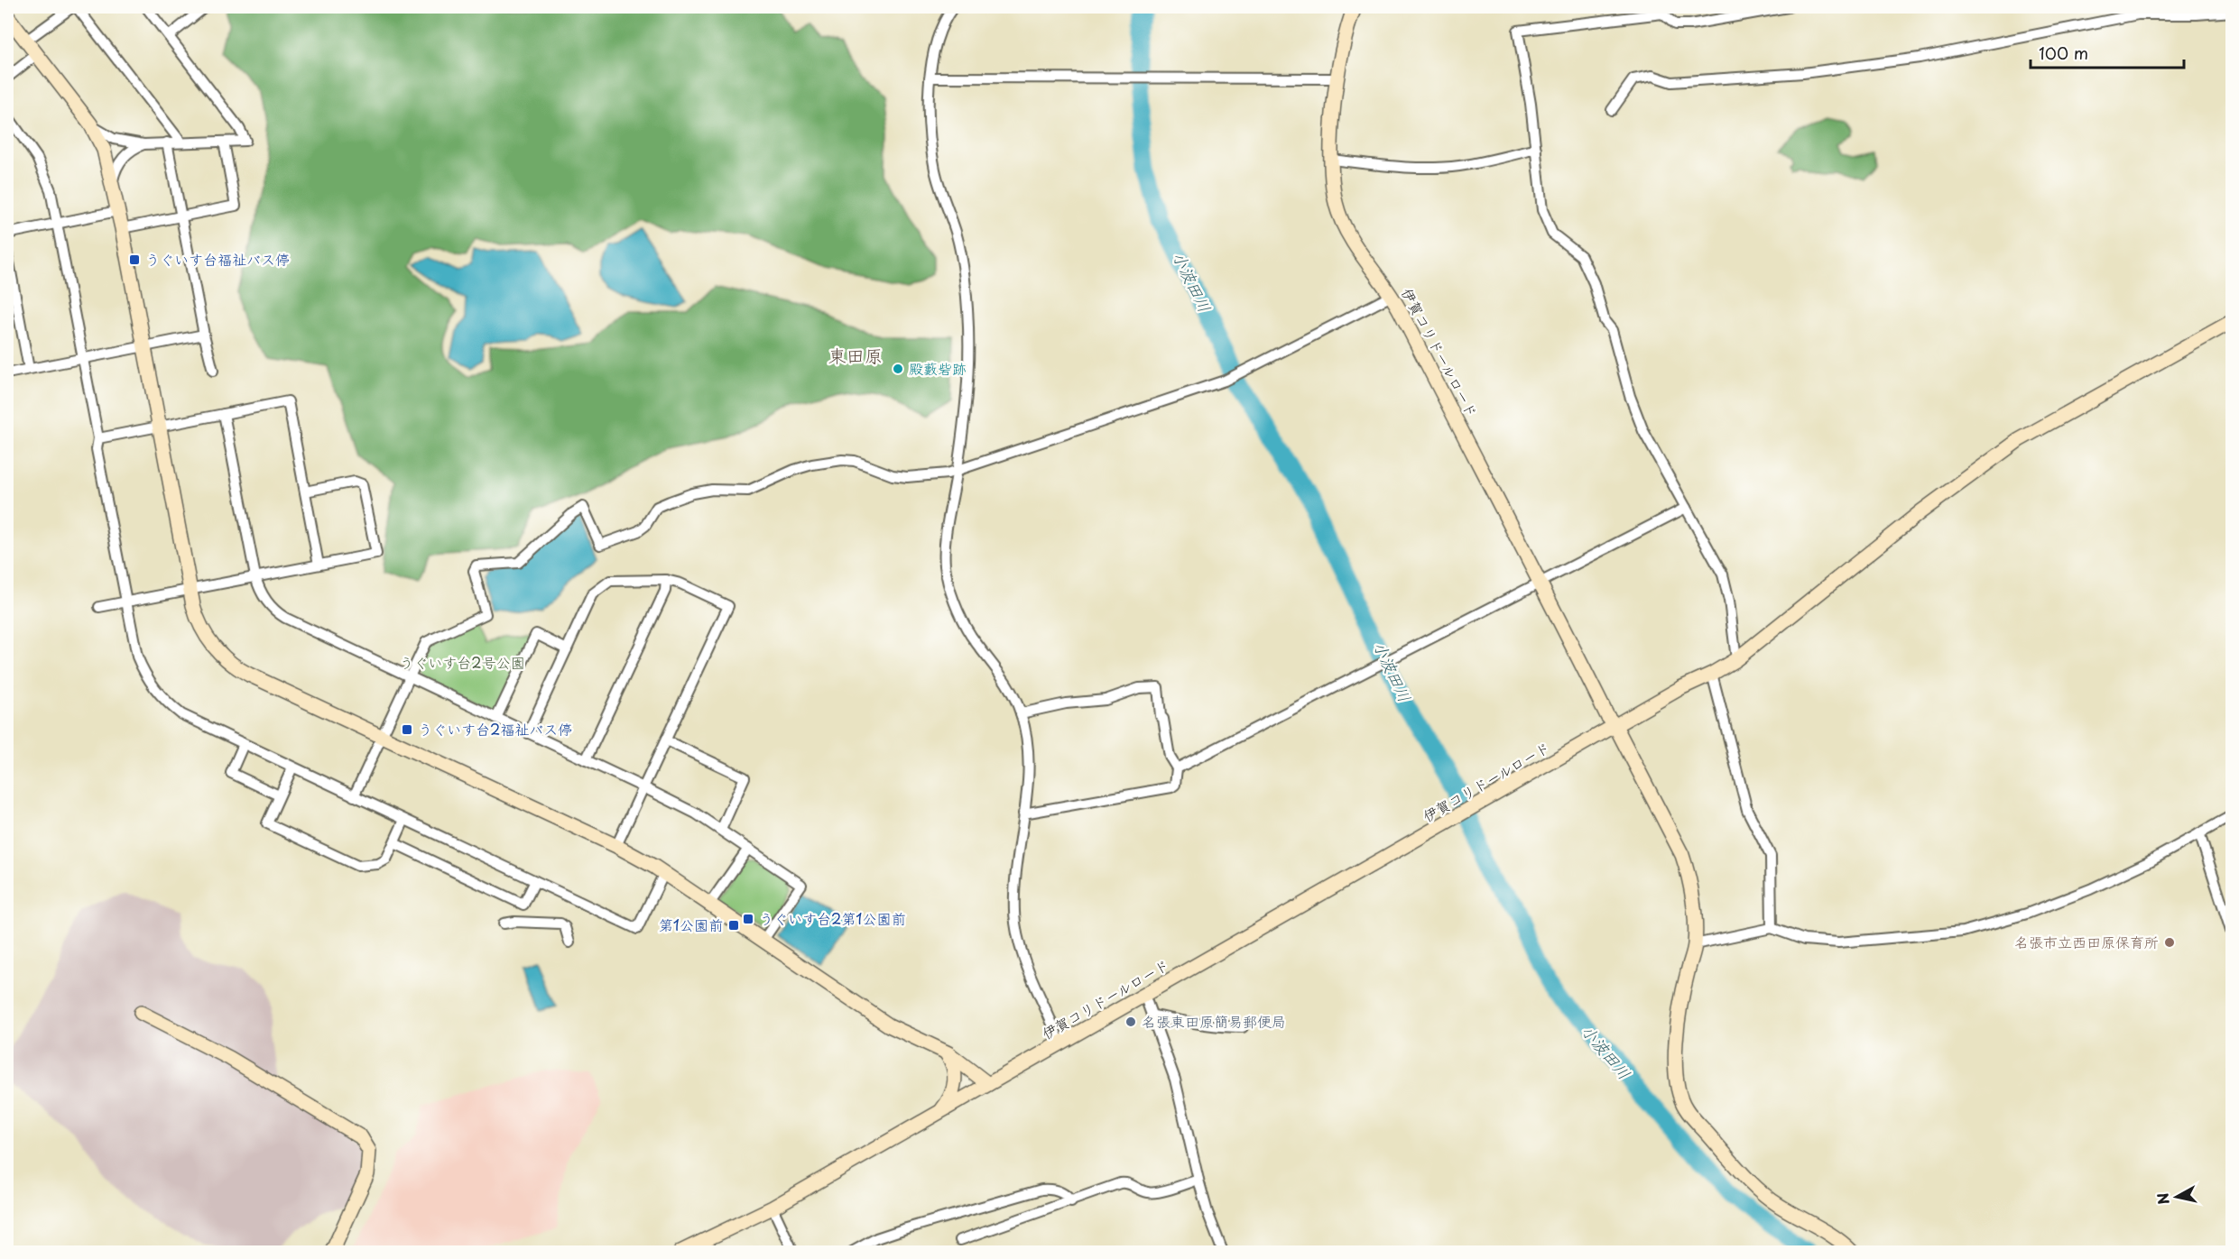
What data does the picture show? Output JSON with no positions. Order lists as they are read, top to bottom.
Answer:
{
  "streets": {
    "street": ["伊賀コリドールロード"]
  },
  "districts": ["東田原"],
  "water": ["小波田川"],
  "parks": ["うぐいす台2号公園"],
  "places": {
    "transit": [
      "うぐいす台福祉バス停",
      "うぐいす台2福祉バス停",
      "うぐいす台2第1公園前",
      "第1公園前"
    ],
    "other": ["殿藪砦跡", "名張市立西田原保育所", "名張東田原簡易郵便局"]
  },
  "scale_bar": "100 m",
  "north": "left"
}
